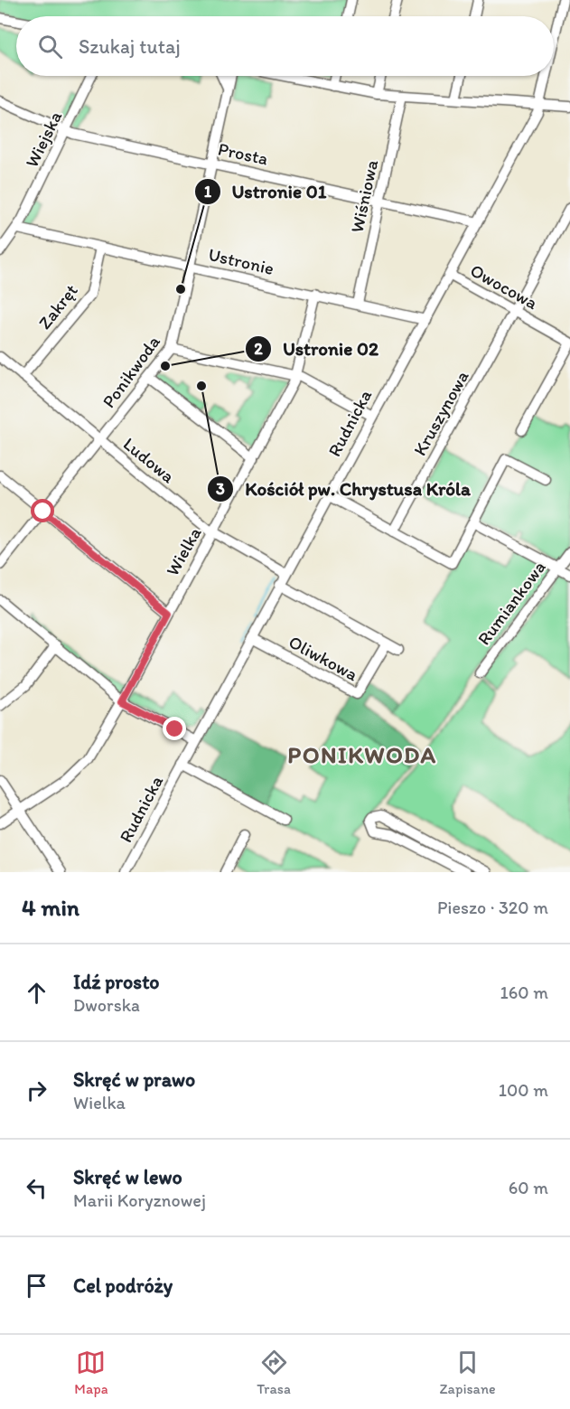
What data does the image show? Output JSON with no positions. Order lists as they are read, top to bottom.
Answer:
{
  "streets": {
    "street": [
      "Wiejska",
      "Prosta",
      "Wiśniowa",
      "Ustronie",
      "Owocowa",
      "Zakręt",
      "Ponikwoda",
      "Kruszynowa",
      "Rudnicka",
      "Ludowa",
      "Wielka",
      "Rumiankowa",
      "Oliwkowa"
    ]
  },
  "crossings": [
    ["Wiejska", "Prosta"],
    ["Wiejska", "Ustronie"],
    ["Prosta", "Wiśniowa"],
    ["Prosta", "Ponikwoda"],
    ["Prosta", "Rudnicka"],
    ["Wiśniowa", "Ustronie"],
    ["Ustronie", "Zakręt"],
    ["Ustronie", "Ponikwoda"],
    ["Ustronie", "Rudnicka"],
    ["Ustronie", "Wielka"],
    ["Owocowa", "Kruszynowa"],
    ["Owocowa", "Rudnicka"],
    ["Zakręt", "Ludowa"],
    ["Ponikwoda", "Ludowa"],
    ["Rudnicka", "Ludowa"],
    ["Rudnicka", "Oliwkowa"],
    ["Ludowa", "Wielka"]
  ],
  "districts": ["PONIKWODA"],
  "places": ["Ustronie 01", "Ustronie 02", "Kościół pw. Chrystusa Króla"],
  "page": {
    "search": "Szukaj tutaj",
    "heading": ["4 min", "Pieszo · 320 m"],
    "list": [
      ["Idź prosto", "Dworska", "160 m"],
      ["Skręć w prawo", "Wielka", "100 m"],
      ["Skręć w lewo", "Marii Koryznowej", "60 m"],
      "Cel podróży"
    ],
    "nav": ["Mapa", "Trasa", "Zapisane"]
  }
}
